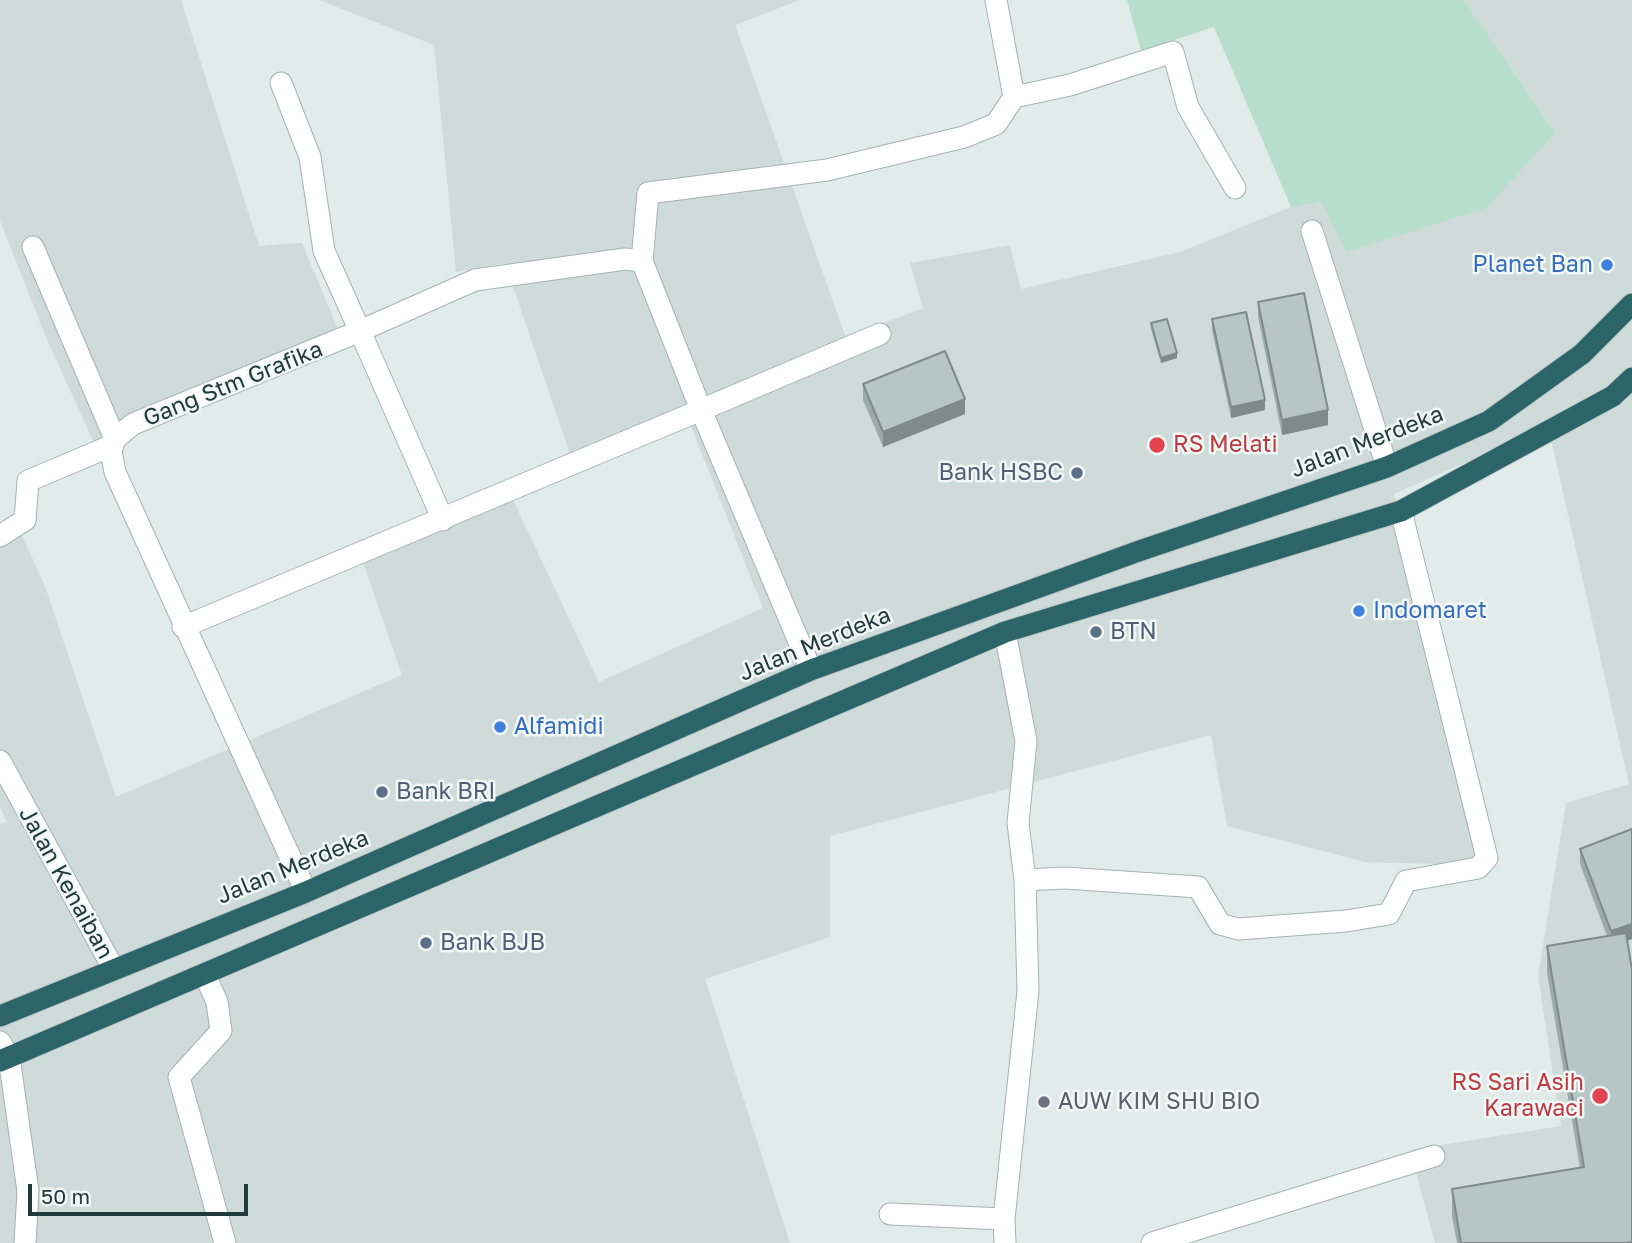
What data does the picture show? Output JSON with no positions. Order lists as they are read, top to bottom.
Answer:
{
  "streets": {
    "highway": ["Jalan Merdeka"],
    "street": ["Gang Stm Grafika", "Jalan Kenaiban"]
  },
  "crossings": [
    ["Jalan Merdeka", "Jalan Kenaiban"]
  ],
  "places": [
    "Planet Ban",
    "RS Melati",
    "Bank HSBC",
    "Indomaret",
    "BTN",
    "Alfamidi",
    "Bank BRI",
    "Bank BJB",
    "RS Sari Asih Karawaci",
    "AUW KIM SHU BIO"
  ],
  "scale_bar": "50 m"
}
